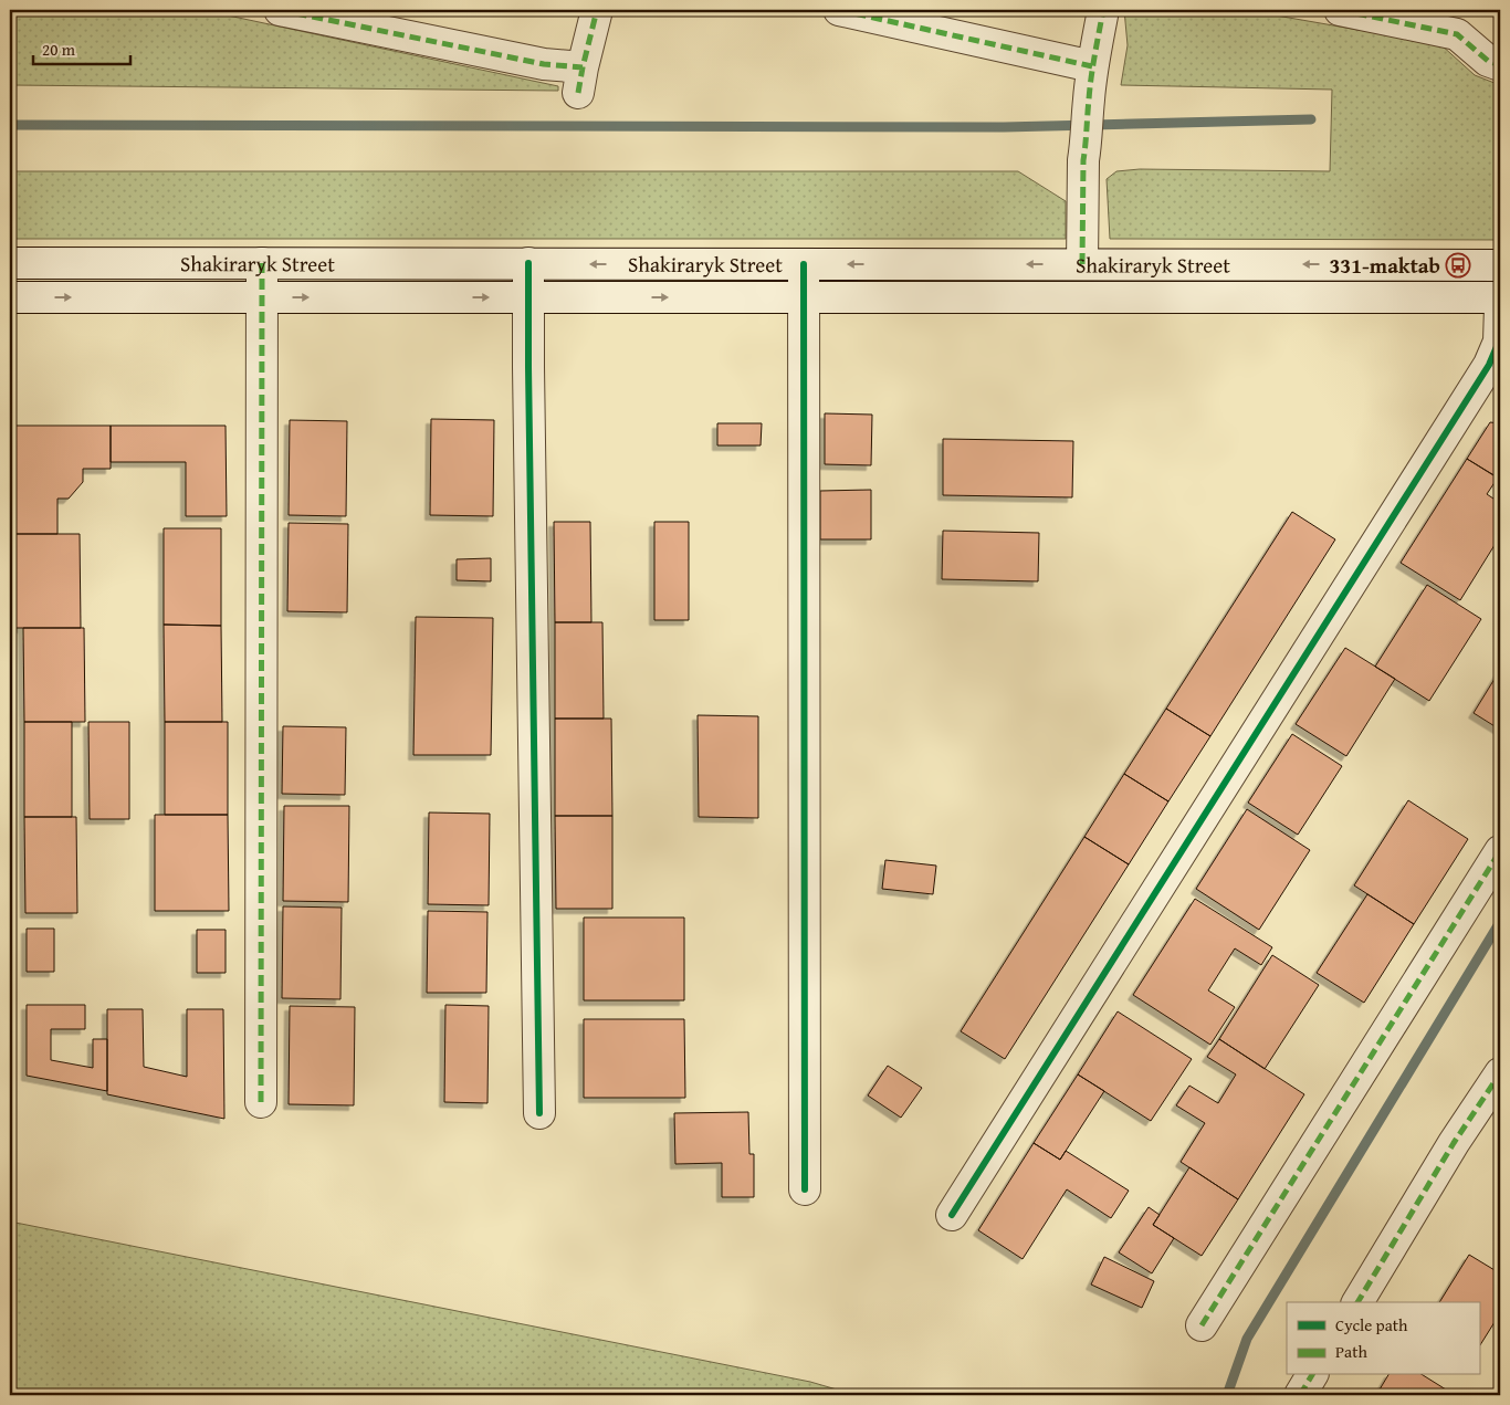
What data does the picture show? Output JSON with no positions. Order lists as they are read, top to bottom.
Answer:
{
  "streets": {
    "street": ["Shakiraryk Street"]
  },
  "places": {
    "bus stop": ["331-maktab"]
  },
  "legend": ["Cycle path", "Path"],
  "scale_bar": "20 m"
}
